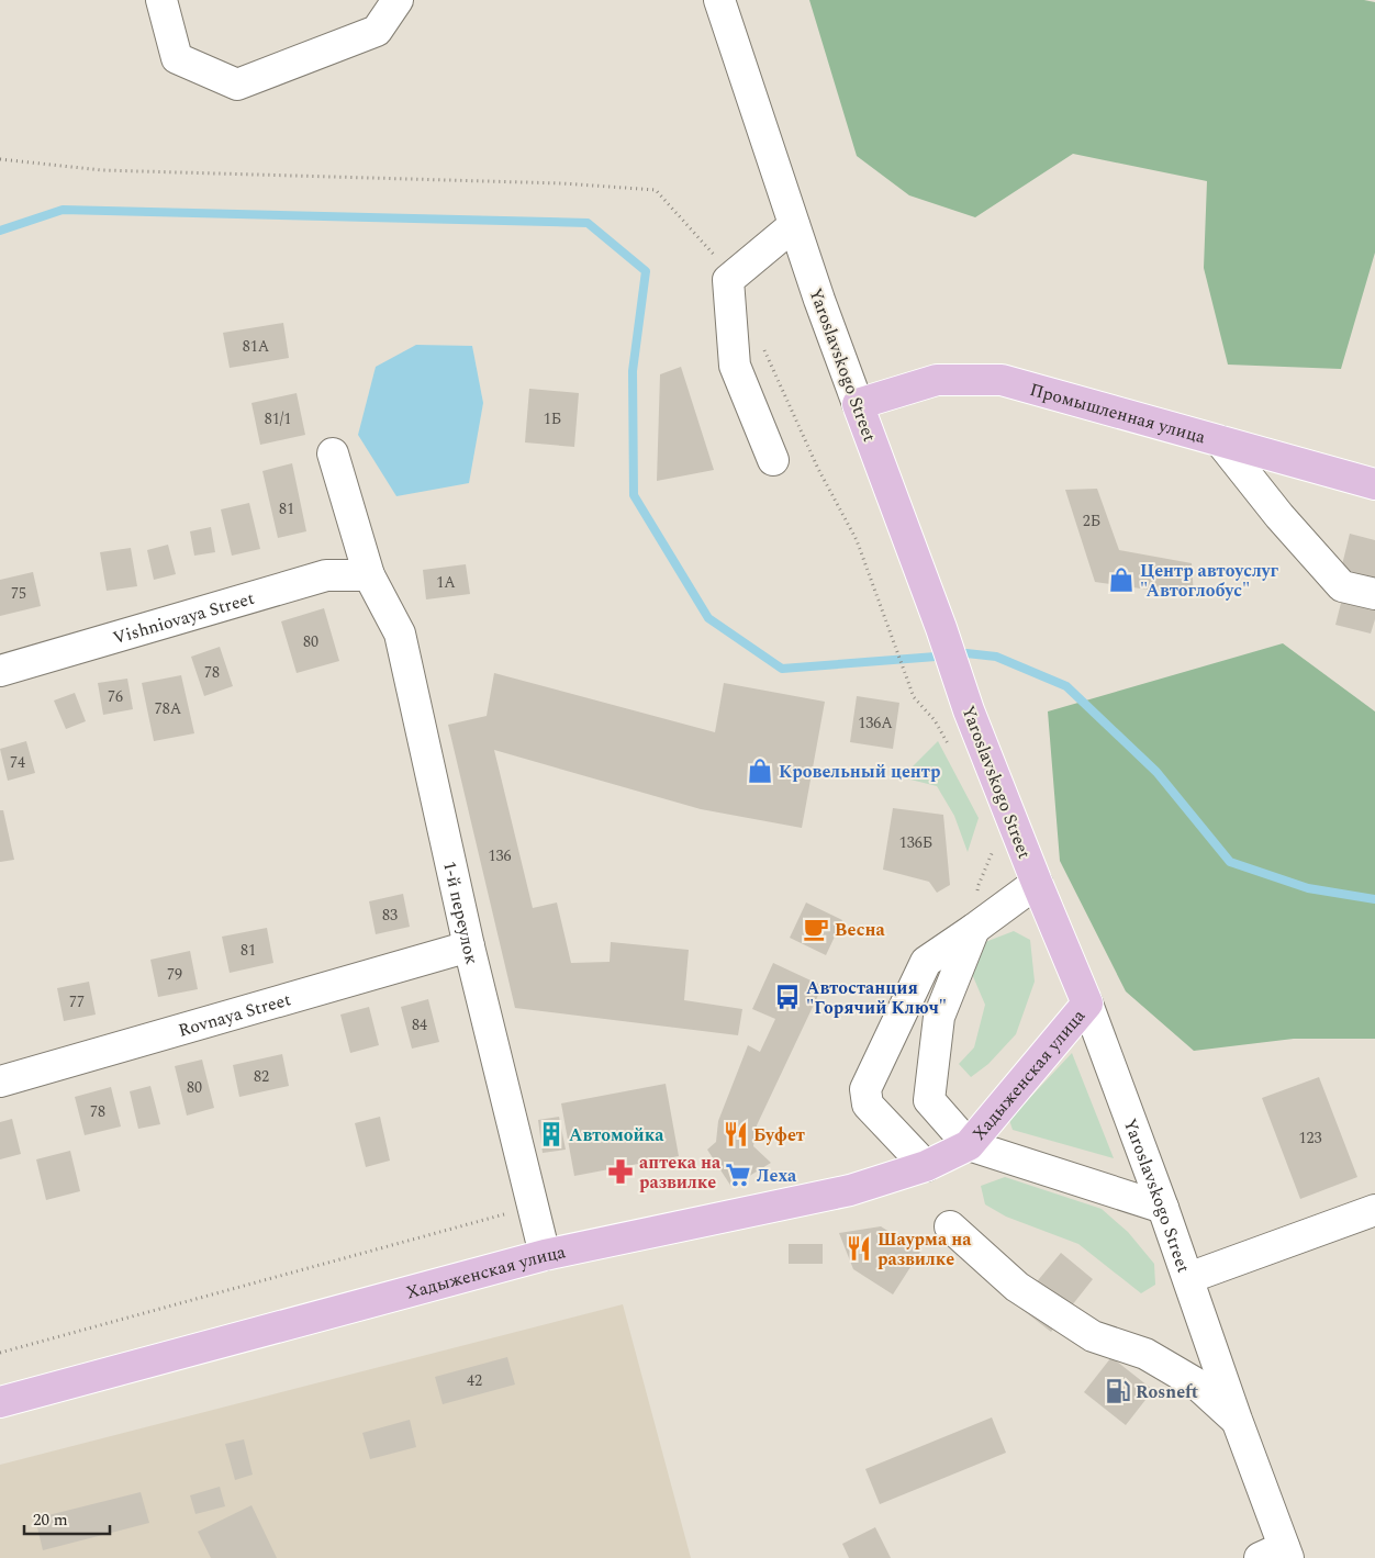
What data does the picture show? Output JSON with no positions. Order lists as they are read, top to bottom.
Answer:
{
  "streets": {
    "main road": ["Yaroslavskogo Street", "Промышленная улица", "Хадыженская улица"],
    "street": ["Vishniovaya Street", "1-й переулок", "Rovnaya Street"]
  },
  "crossings": [
    ["Yaroslavskogo Street", "Промышленная улица"],
    ["Yaroslavskogo Street", "Хадыженская улица"],
    ["Vishniovaya Street", "1-й переулок"],
    ["1-й переулок", "Rovnaya Street"],
    ["1-й переулок", "Хадыженская улица"]
  ],
  "places": {
    "shop": ["Центр автоуслуг \"Автоглобус\"", "Кровельный центр"],
    "cafe": ["Весна"],
    "bus stop": ["Автостанция \"Горячий Ключ\""],
    "building": ["Автомойка"],
    "restaurant": ["Буфет", "Шаурма на развилке"],
    "pharmacy": ["аптека на развилке"],
    "supermarket": ["Леха"],
    "fuel station": ["Rosneft"]
  },
  "house_numbers": [
    "81А",
    "81/1",
    "1Б",
    "81",
    "2Б",
    "1А",
    "75",
    "80",
    "78",
    "76",
    "78А",
    "136А",
    "74",
    "136Б",
    "136",
    "83",
    "81",
    "79",
    "77",
    "84",
    "82",
    "80",
    "78",
    "123",
    "42"
  ],
  "scale_bar": "20 m"
}
